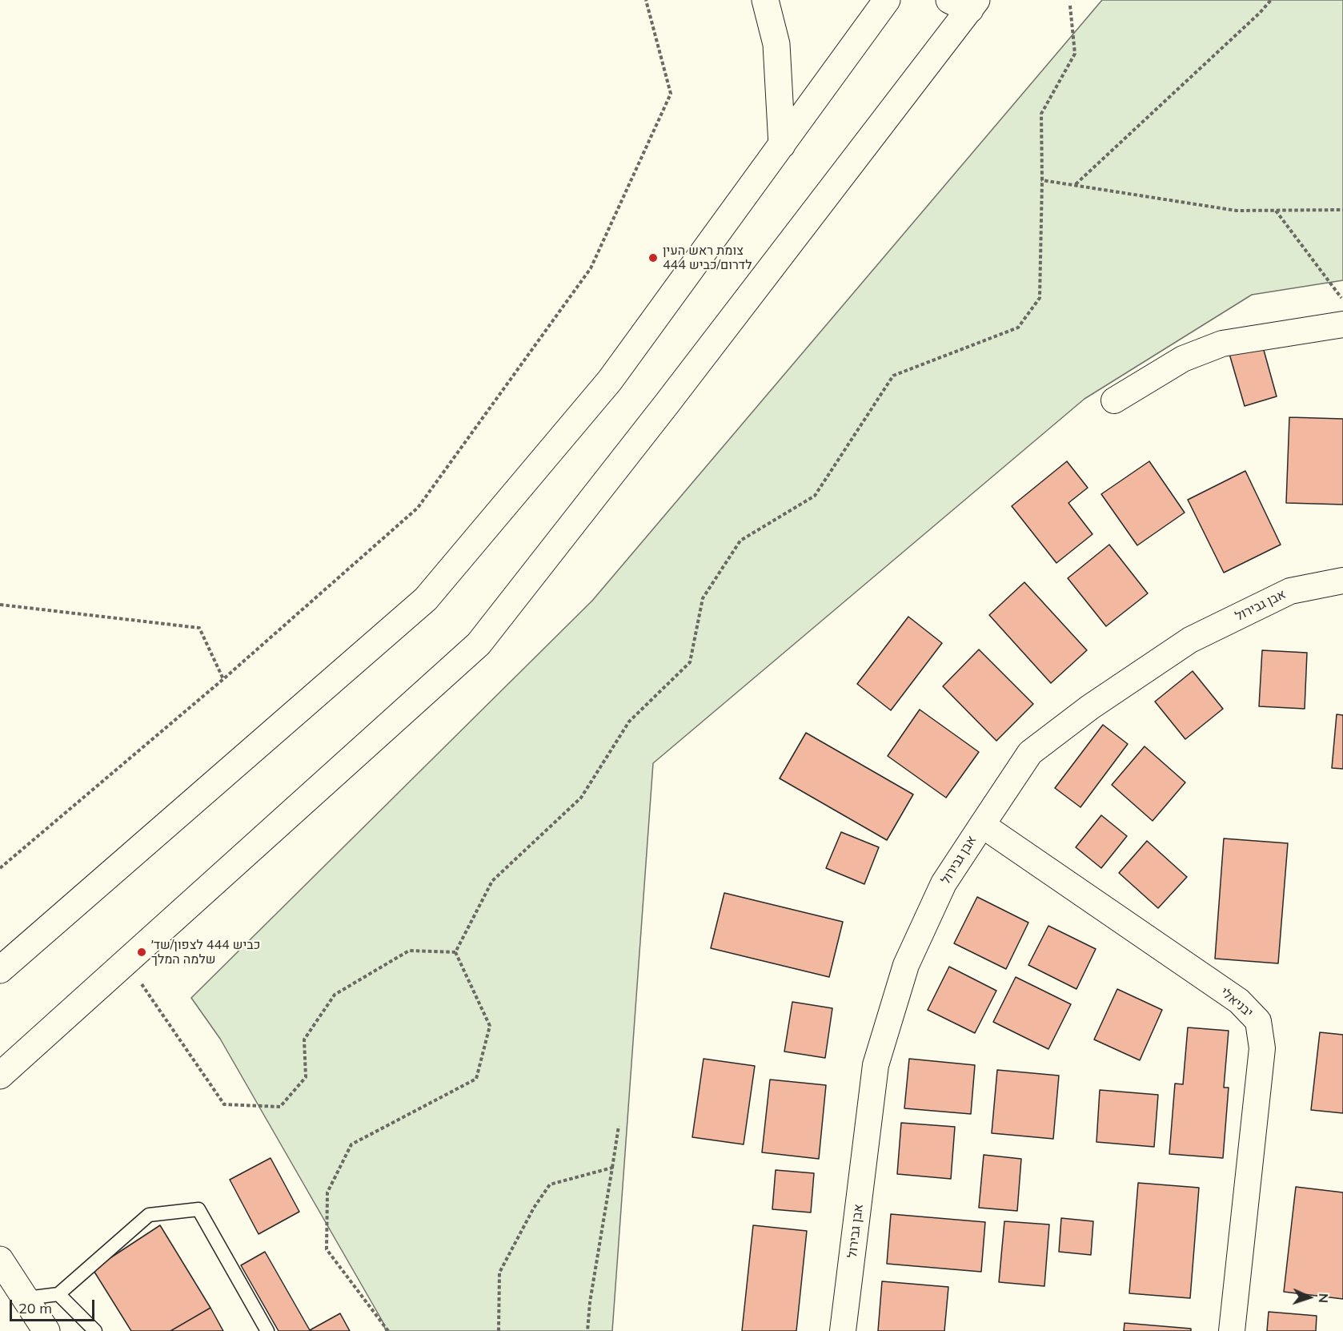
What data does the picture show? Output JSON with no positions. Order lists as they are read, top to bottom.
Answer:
{
  "streets": {
    "street": ["אבן גבירול", "יבניאלי"]
  },
  "crossings": [
    ["אבן גבירול", "יבניאלי"]
  ],
  "places": ["צומת ראש העין לדרום/כביש 444", "כביש 444 לצפון/שד׳ שלמה המלך"],
  "scale_bar": "20 m",
  "north": "right"
}
